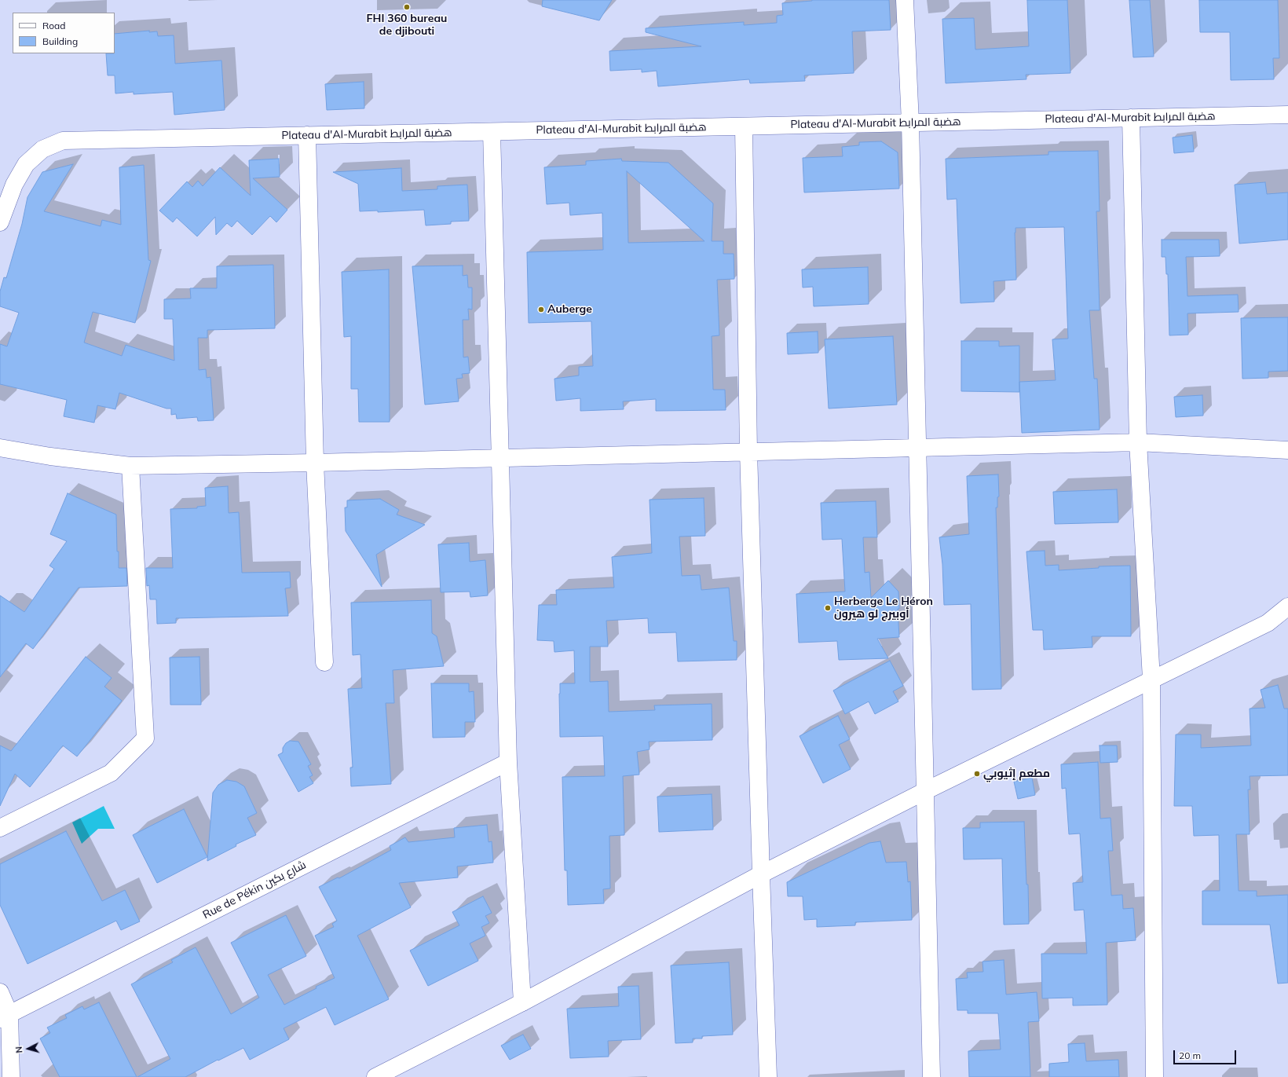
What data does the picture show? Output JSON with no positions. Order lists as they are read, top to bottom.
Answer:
{
  "streets": {
    "street": ["Plateau d'Al-Murabit هضبة المرابط", "Rue de Pékin شارع بكين"]
  },
  "places": [
    "FHI 360 bureau de djibouti",
    "Auberge",
    "Herberge Le Héron أوبيرج لو هيرون",
    "مطعم إثيوبي"
  ],
  "legend": ["Road", "Building"],
  "scale_bar": "20 m",
  "north": "left"
}
